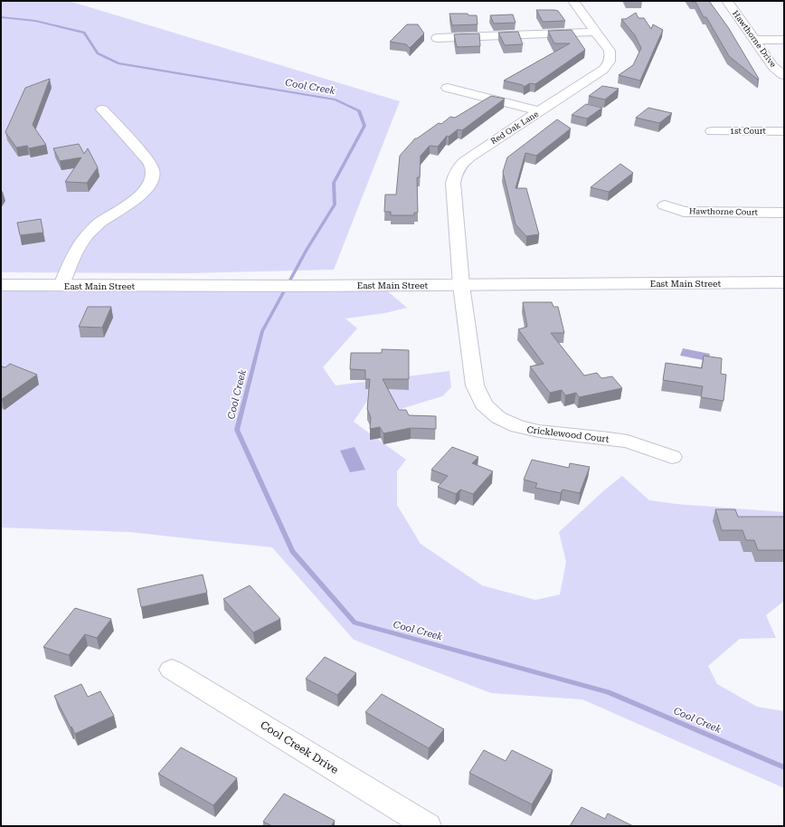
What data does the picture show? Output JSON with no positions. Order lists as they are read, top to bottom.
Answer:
{
  "streets": {
    "main road": ["East Main Street"],
    "street": [
      "Hawthorne Drive",
      "Red Oak Lane",
      "1st Court",
      "Hawthorne Court",
      "Cricklewood Court",
      "Cool Creek Drive"
    ]
  },
  "crossings": [
    ["Red Oak Lane", "East Main Street"],
    ["Red Oak Lane", "Cricklewood Court"],
    ["East Main Street", "Cricklewood Court"]
  ],
  "water": ["Cool Creek"]
}
